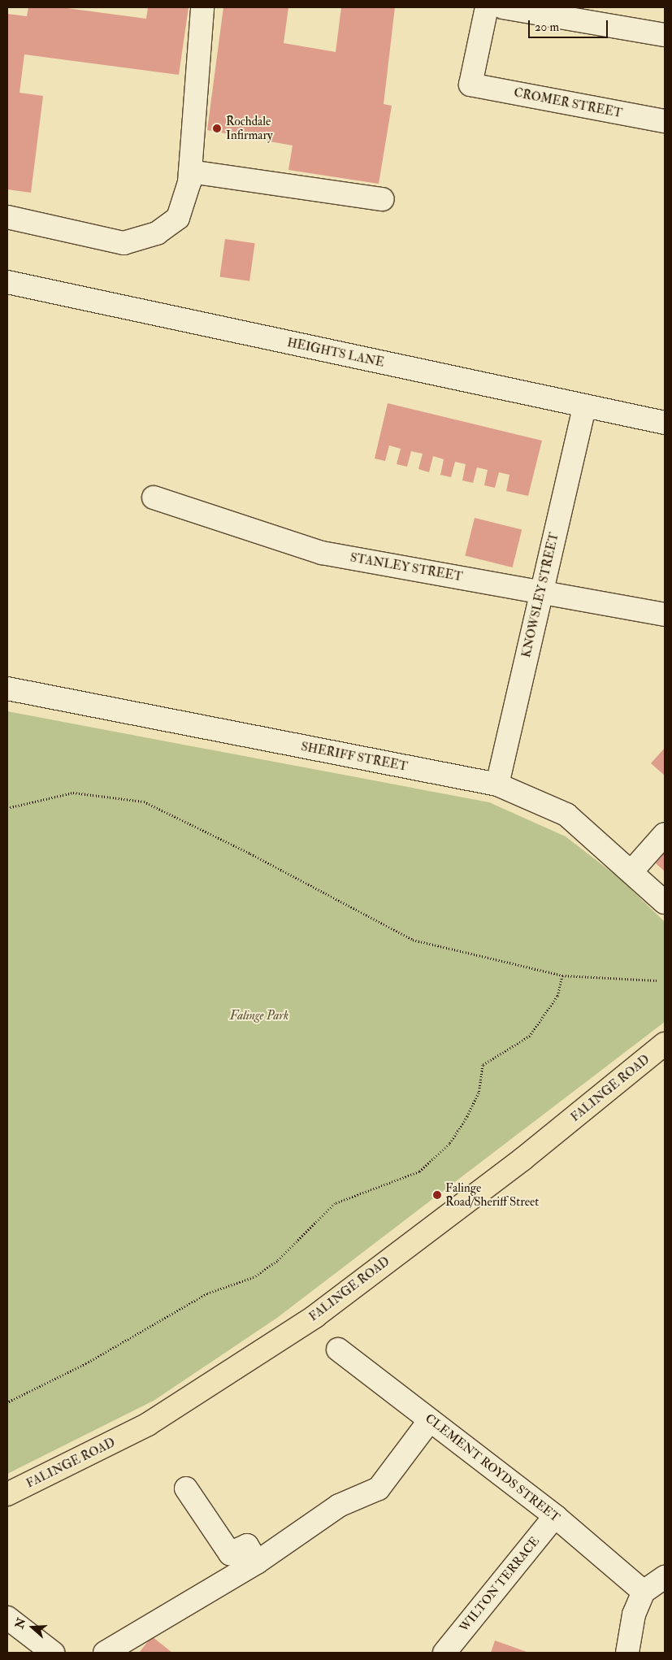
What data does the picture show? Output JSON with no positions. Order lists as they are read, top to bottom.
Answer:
{
  "streets": {
    "main road": ["FALINGE ROAD"],
    "street": [
      "CROMER STREET",
      "HEIGHTS LANE",
      "STANLEY STREET",
      "KNOWSLEY STREET",
      "SHERIFF STREET",
      "CLEMENT ROYDS STREET",
      "WILTON TERRACE"
    ]
  },
  "crossings": [
    ["HEIGHTS LANE", "KNOWSLEY STREET"],
    ["STANLEY STREET", "KNOWSLEY STREET"],
    ["KNOWSLEY STREET", "SHERIFF STREET"],
    ["CLEMENT ROYDS STREET", "WILTON TERRACE"]
  ],
  "parks": ["Falinge Park"],
  "places": ["Rochdale Infirmary", "Falinge Road/Sheriff Street"],
  "scale_bar": "20 m",
  "north": "left"
}
